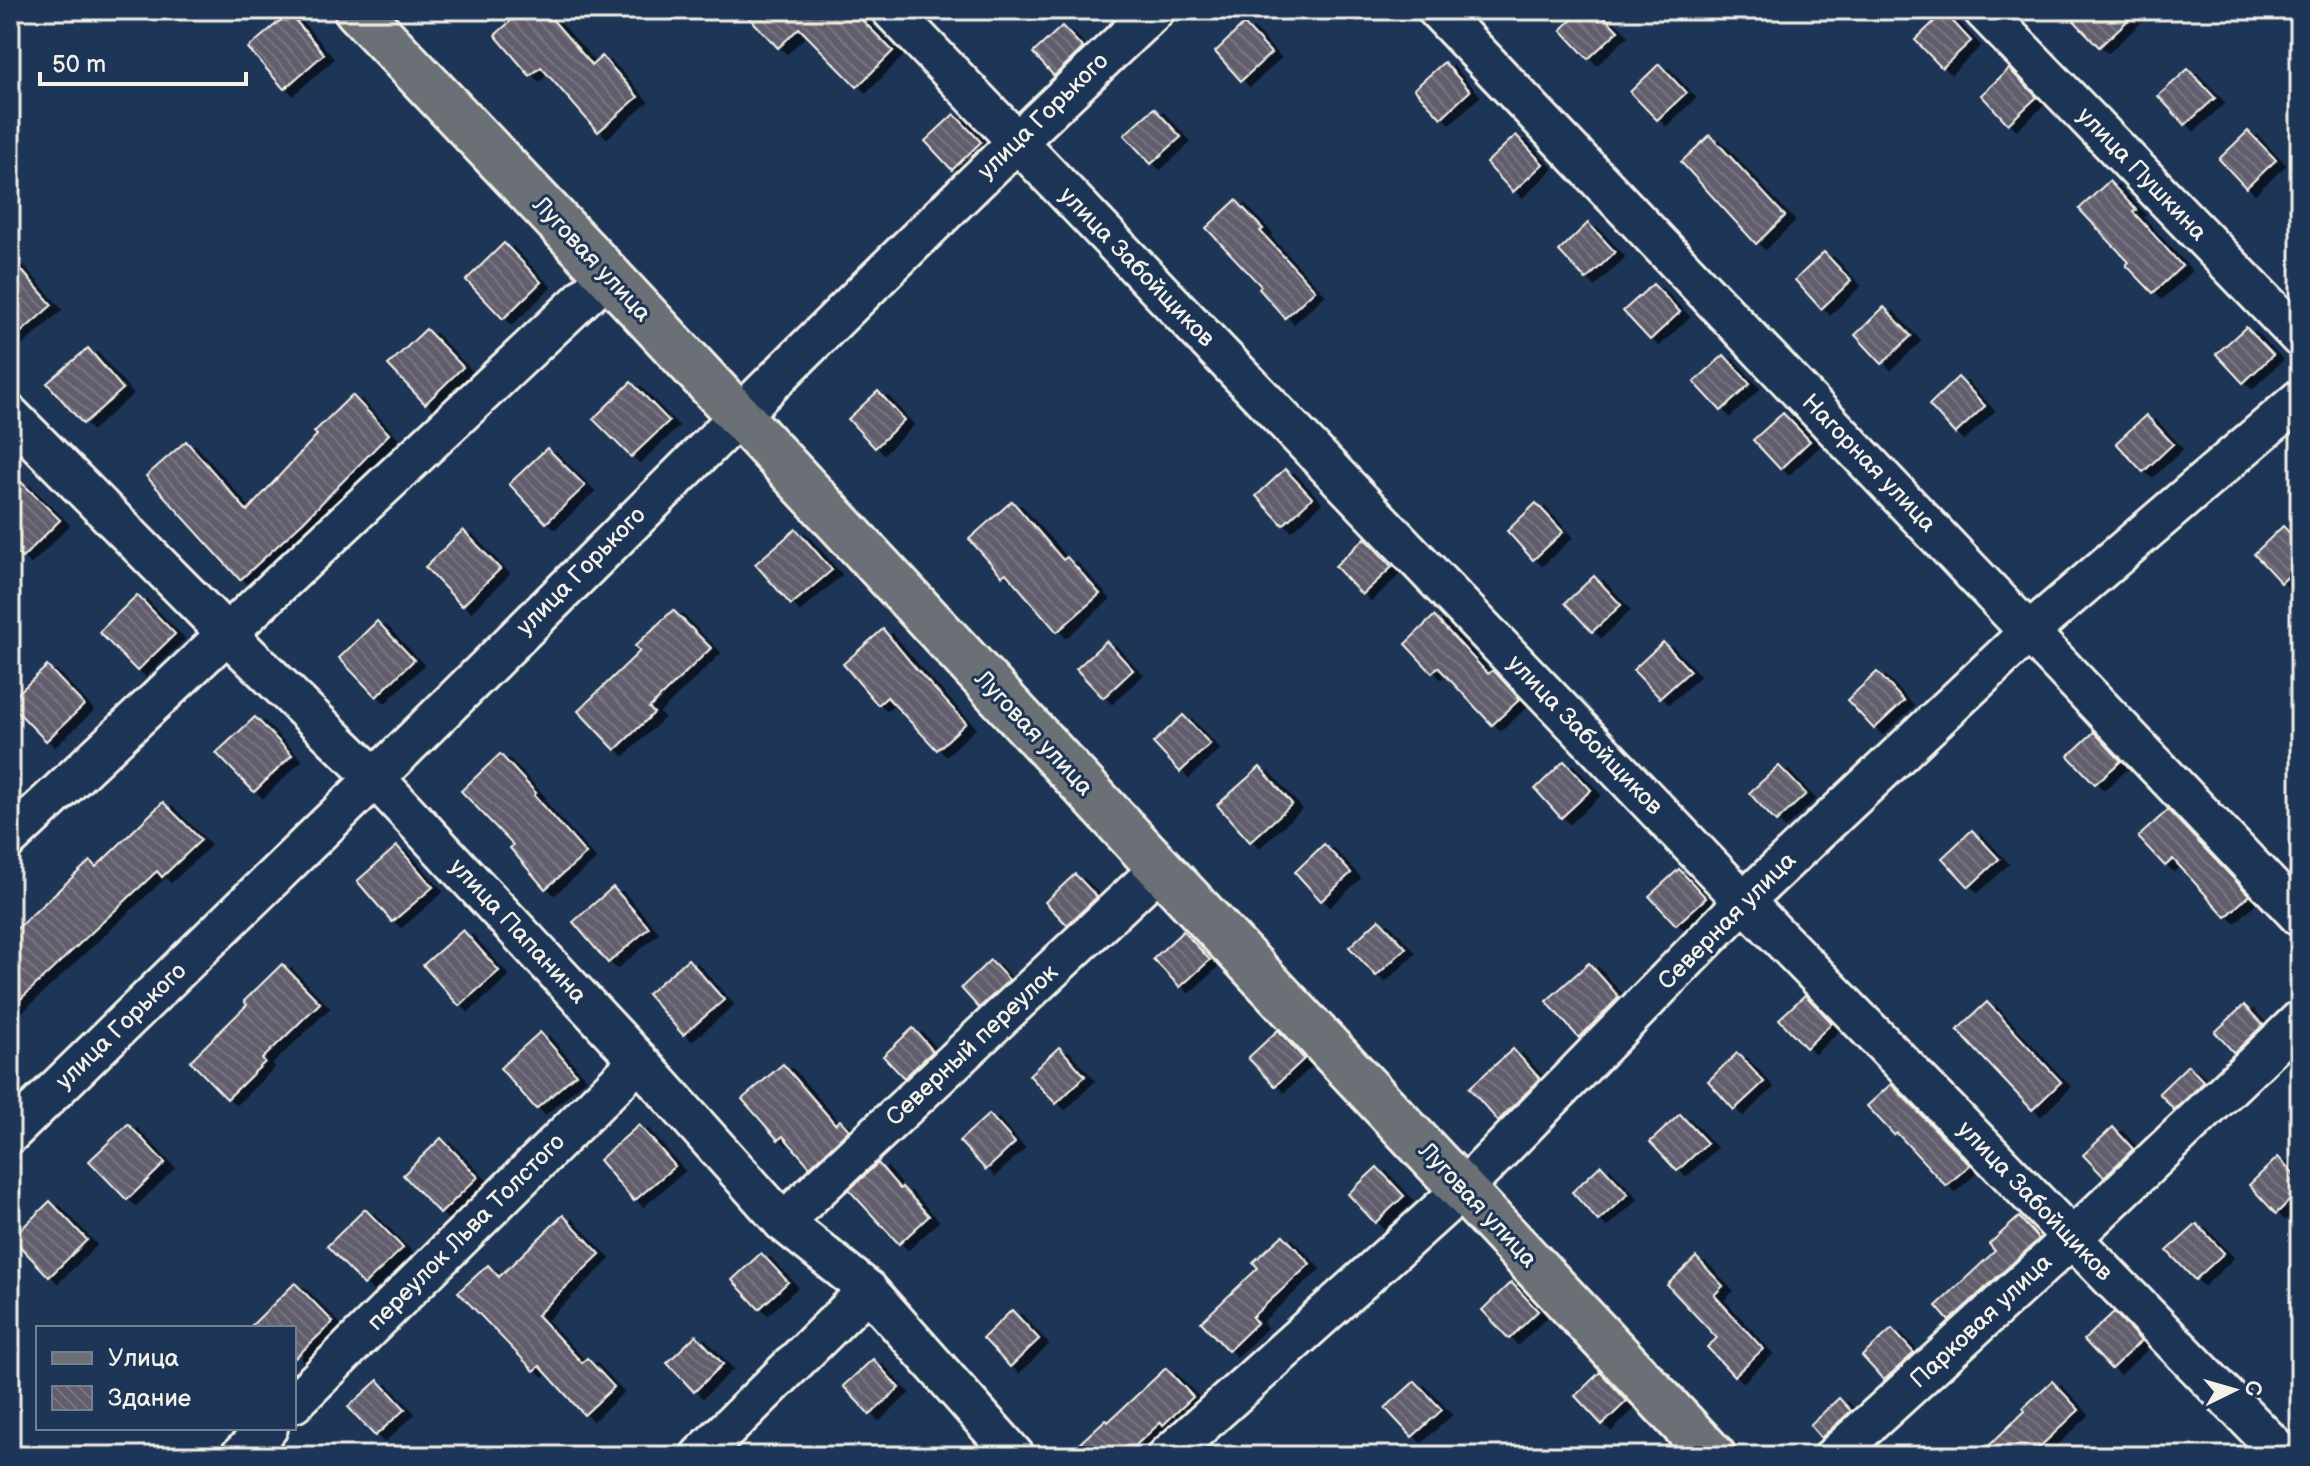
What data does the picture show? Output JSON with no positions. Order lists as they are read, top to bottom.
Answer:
{
  "streets": {
    "main road": ["Луговая улица"],
    "street": [
      "улица Горького",
      "улица Пушкина",
      "улица Забойщиков",
      "Нагорная улица",
      "Северная улица",
      "улица Папанина",
      "Северный переулок",
      "переулок Льва Толстого",
      "Парковая улица"
    ]
  },
  "crossings": [
    ["улица Горького", "Луговая улица"],
    ["улица Горького", "улица Забойщиков"],
    ["улица Горького", "улица Папанина"],
    ["Луговая улица", "Северная улица"],
    ["Луговая улица", "Северный переулок"],
    ["улица Забойщиков", "Северная улица"],
    ["улица Забойщиков", "Парковая улица"],
    ["Нагорная улица", "Северная улица"],
    ["улица Папанина", "Северный переулок"],
    ["улица Папанина", "переулок Льва Толстого"]
  ],
  "legend": ["Улица", "Здание"],
  "scale_bar": "50 m",
  "north": "right"
}
